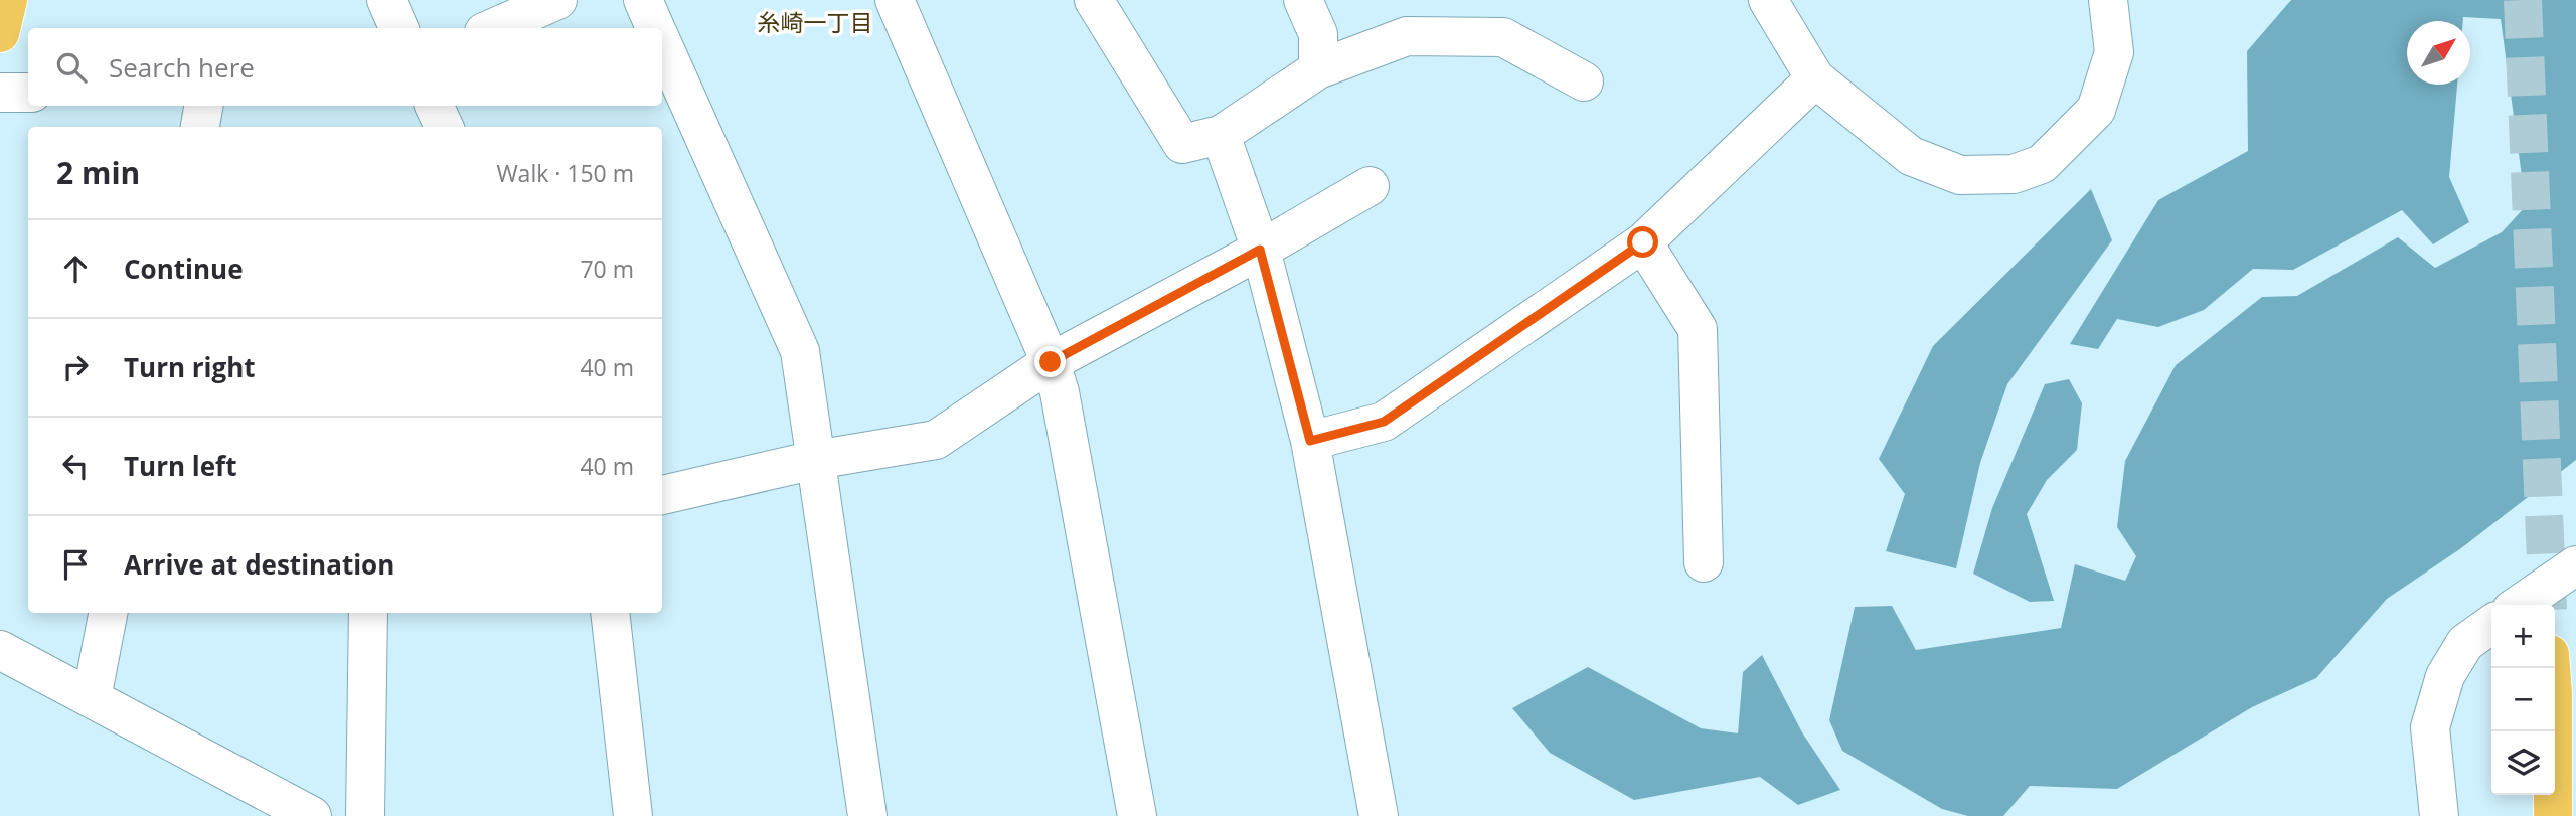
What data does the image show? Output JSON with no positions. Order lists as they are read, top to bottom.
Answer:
{
  "districts": ["糸崎一丁目"],
  "north": "top right",
  "page": {
    "search": "Search here",
    "heading": ["2 min", "Walk · 150 m"],
    "list": [
      ["Continue", "70 m"],
      ["Turn right", "40 m"],
      ["Turn left", "40 m"],
      "Arrive at destination"
    ],
    "map_buttons": ["+", "−"]
  }
}
